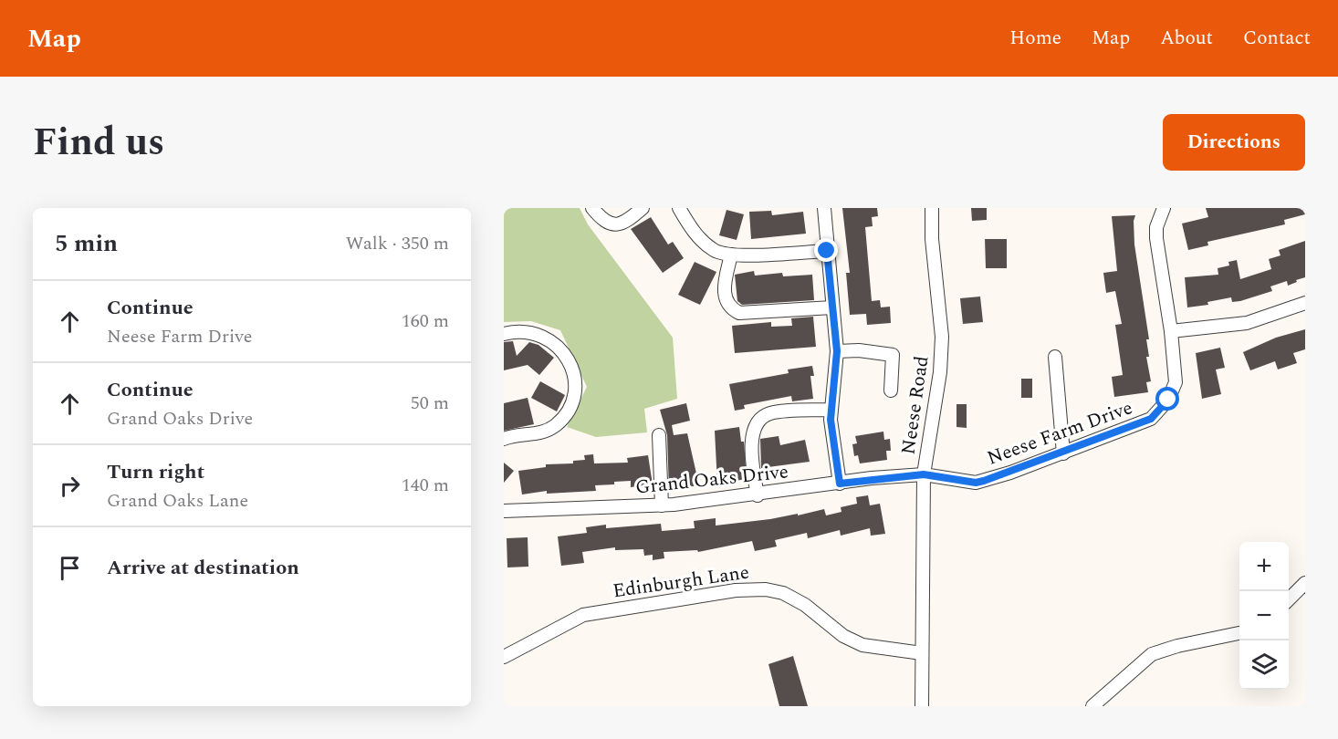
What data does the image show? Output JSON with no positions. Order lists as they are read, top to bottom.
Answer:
{
  "streets": {
    "street": [
      "Neese Road",
      "Neese Farm Drive",
      "Grand Oaks Drive",
      "Edinburgh Lane"
    ]
  },
  "crossings": [
    ["Neese Road", "Neese Farm Drive"],
    ["Neese Road", "Grand Oaks Drive"],
    ["Neese Road", "Edinburgh Lane"],
    ["Neese Farm Drive", "Grand Oaks Drive"]
  ],
  "page": {
    "header": "Map",
    "nav": [
      "Home",
      "Map",
      "About",
      "Contact"
    ],
    "title": "Find us",
    "buttons": "Directions",
    "heading": ["5 min", "Walk · 350 m"],
    "list": [
      ["Continue", "Neese Farm Drive", "160 m"],
      ["Continue", "Grand Oaks Drive", "50 m"],
      ["Turn right", "Grand Oaks Lane", "140 m"],
      "Arrive at destination"
    ],
    "map_buttons": ["+", "−"]
  }
}
